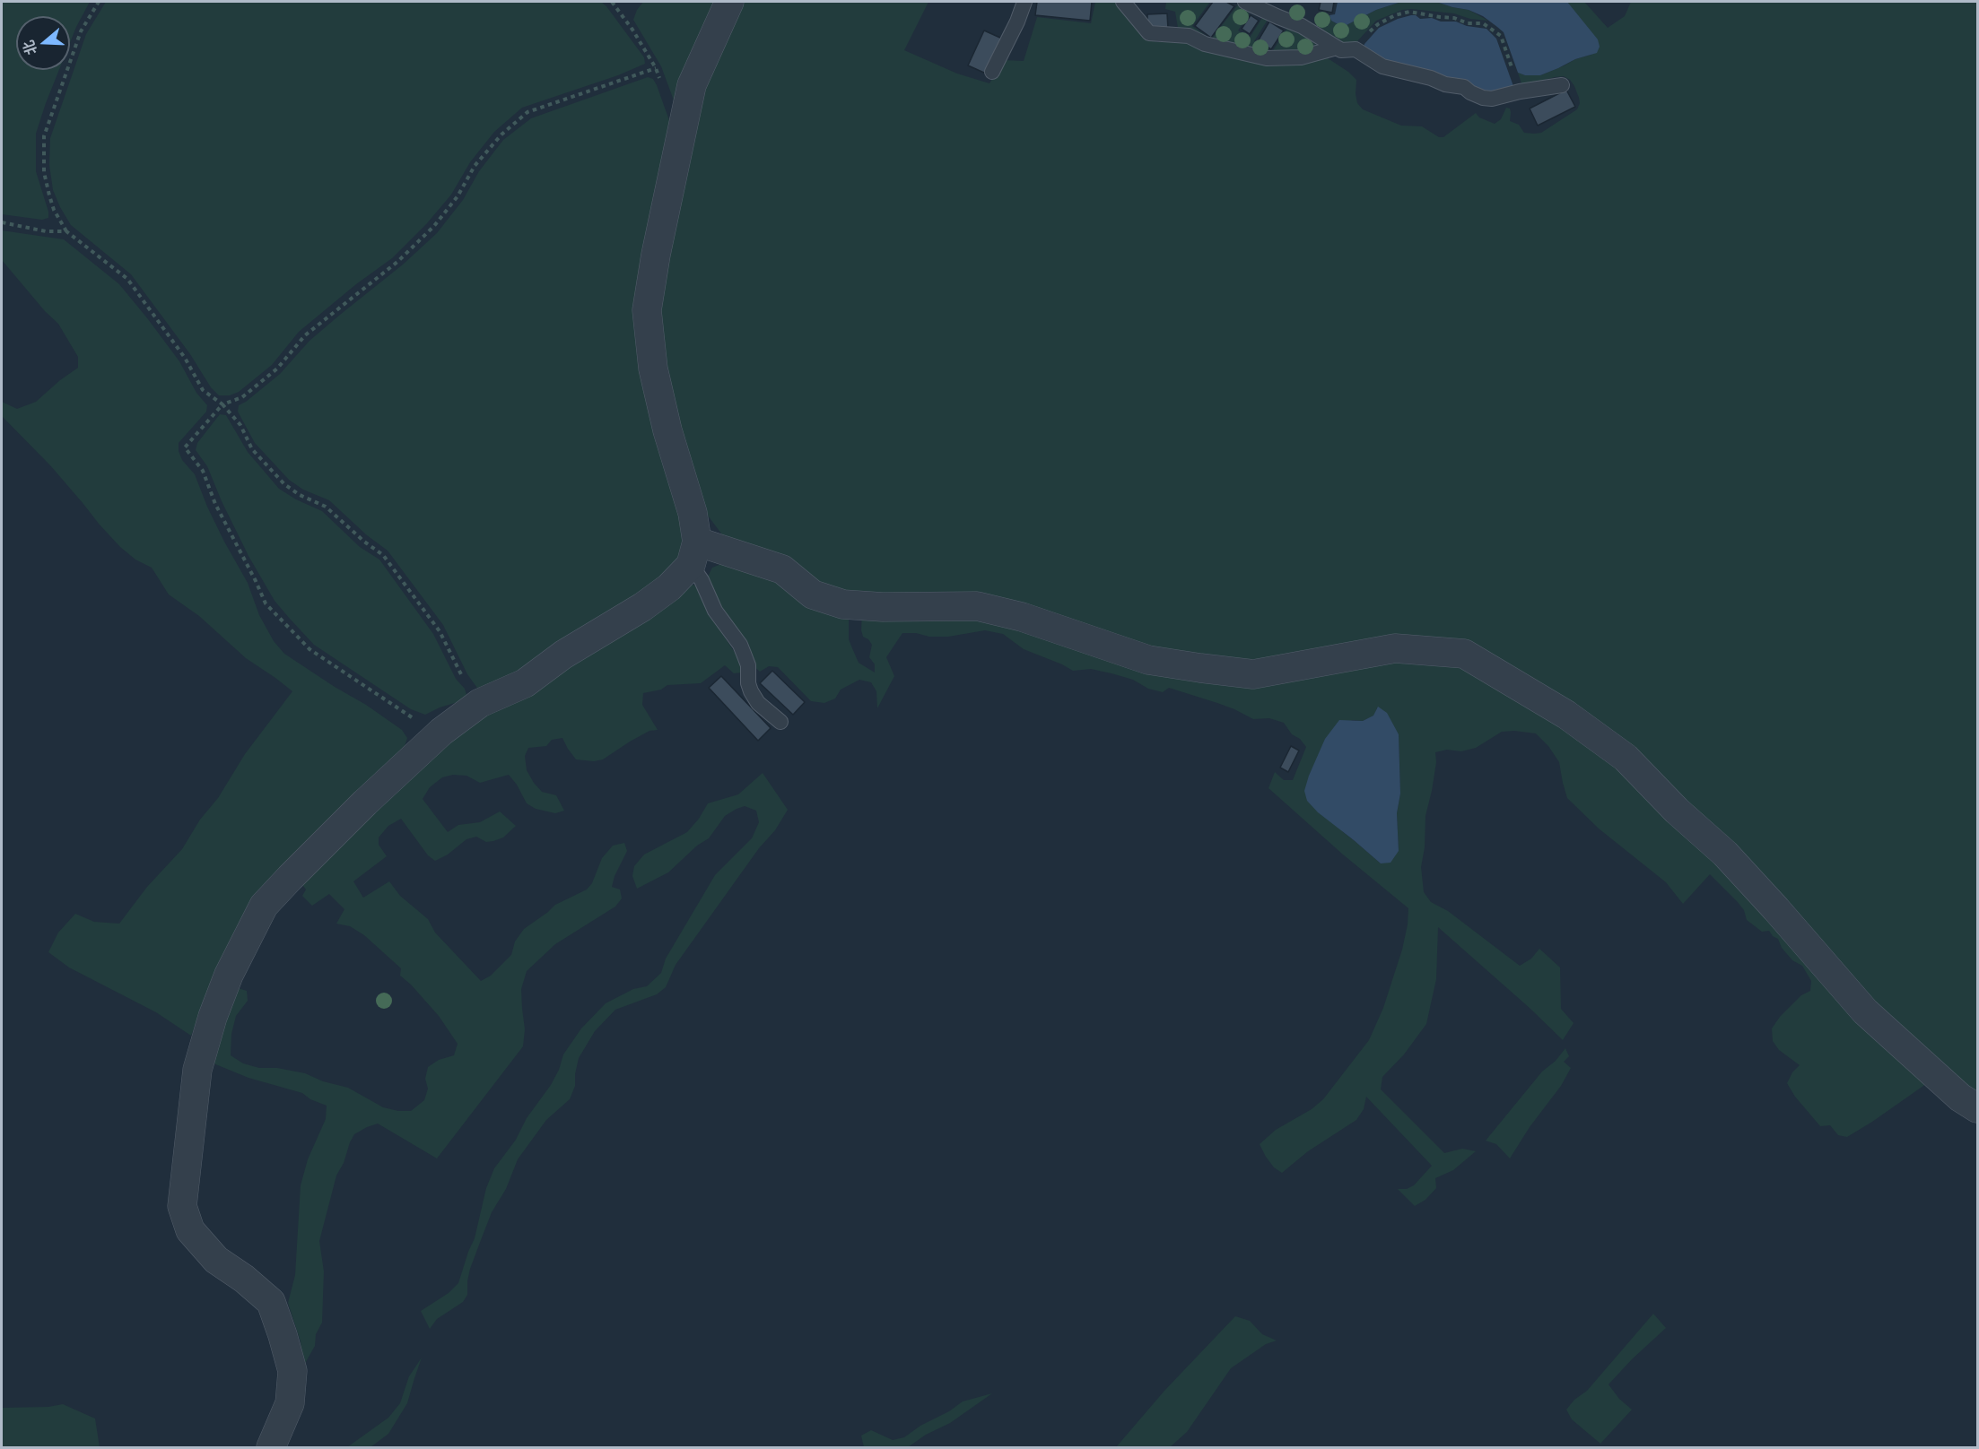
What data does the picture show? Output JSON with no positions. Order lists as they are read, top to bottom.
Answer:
{
  "north": "left"
}
